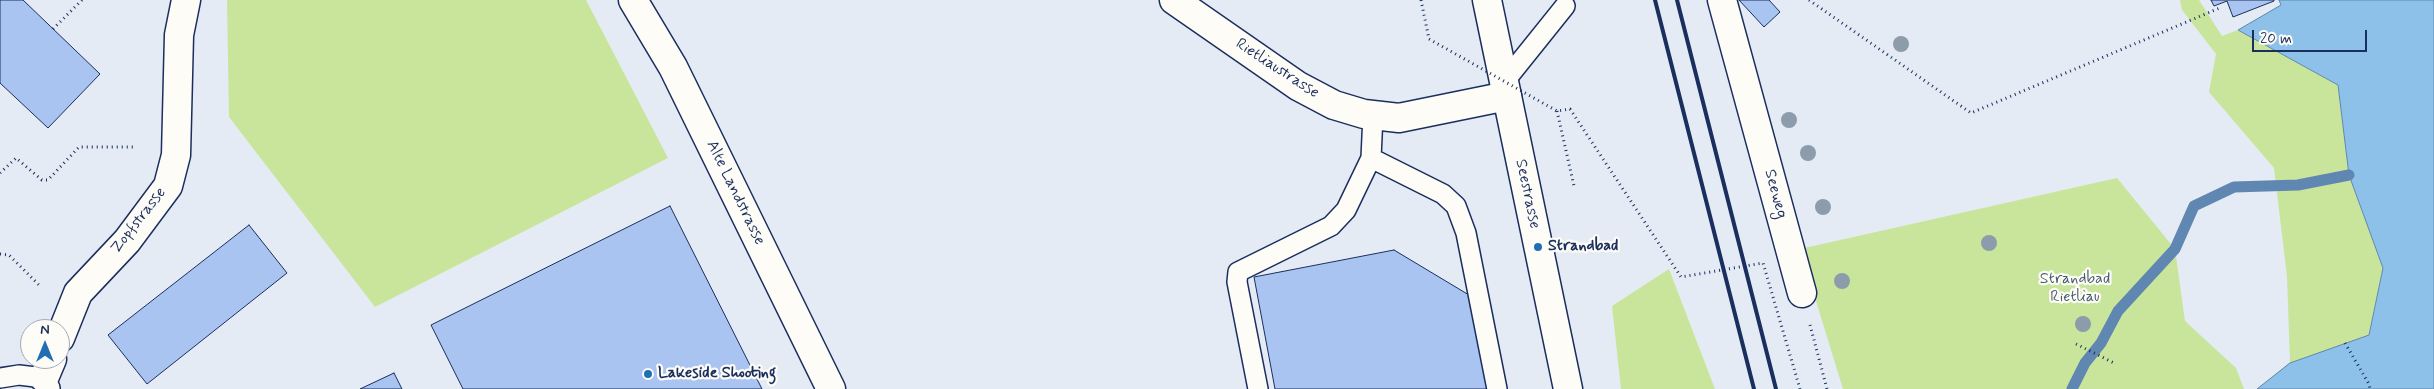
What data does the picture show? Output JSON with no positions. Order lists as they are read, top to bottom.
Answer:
{
  "streets": {
    "street": [
      "Rietliaustrasse",
      "Alte Landstrasse",
      "Seestrasse",
      "Seeweg",
      "Zopfstrasse"
    ]
  },
  "crossings": [
    ["Rietliaustrasse", "Seestrasse"]
  ],
  "parks": ["Strandbad Rietliau"],
  "places": ["Strandbad", "Lakeside Shooting"],
  "scale_bar": "20 m",
  "north": "top"
}
